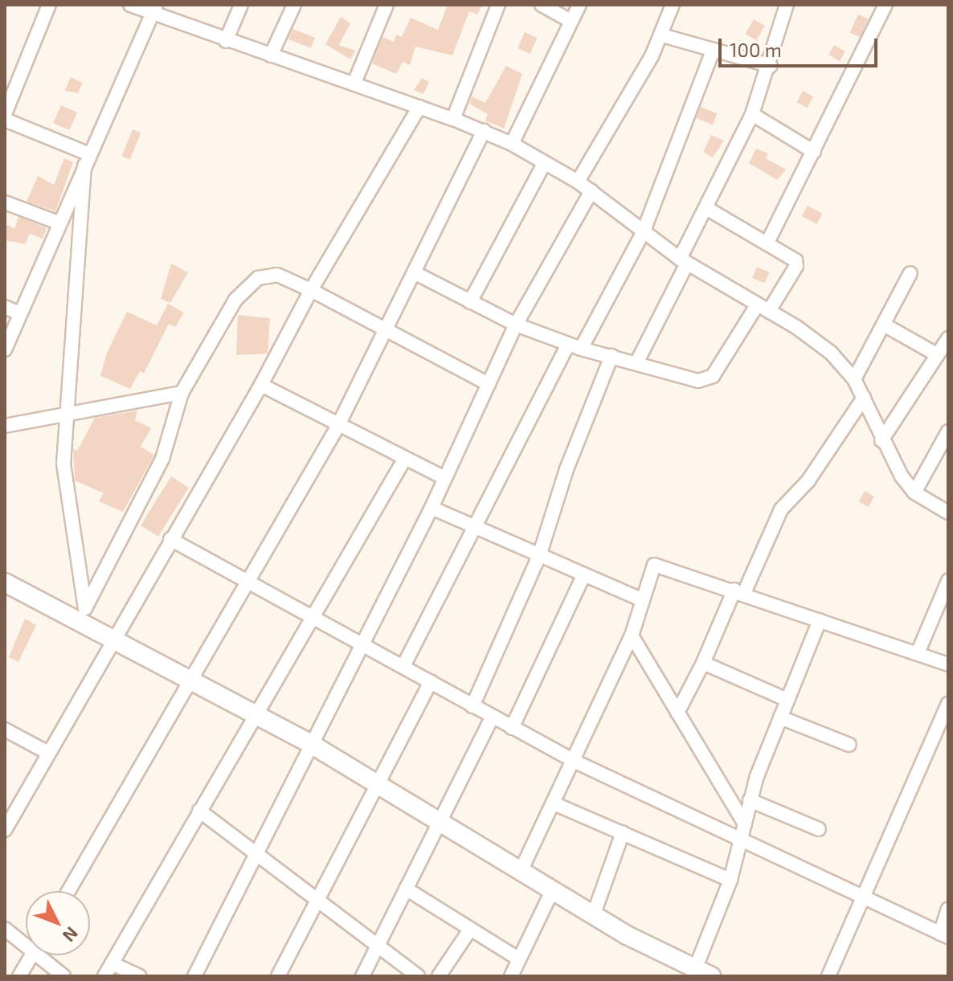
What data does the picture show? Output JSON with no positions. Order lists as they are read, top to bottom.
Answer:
{
  "scale_bar": "100 m",
  "north": "bottom right"
}
